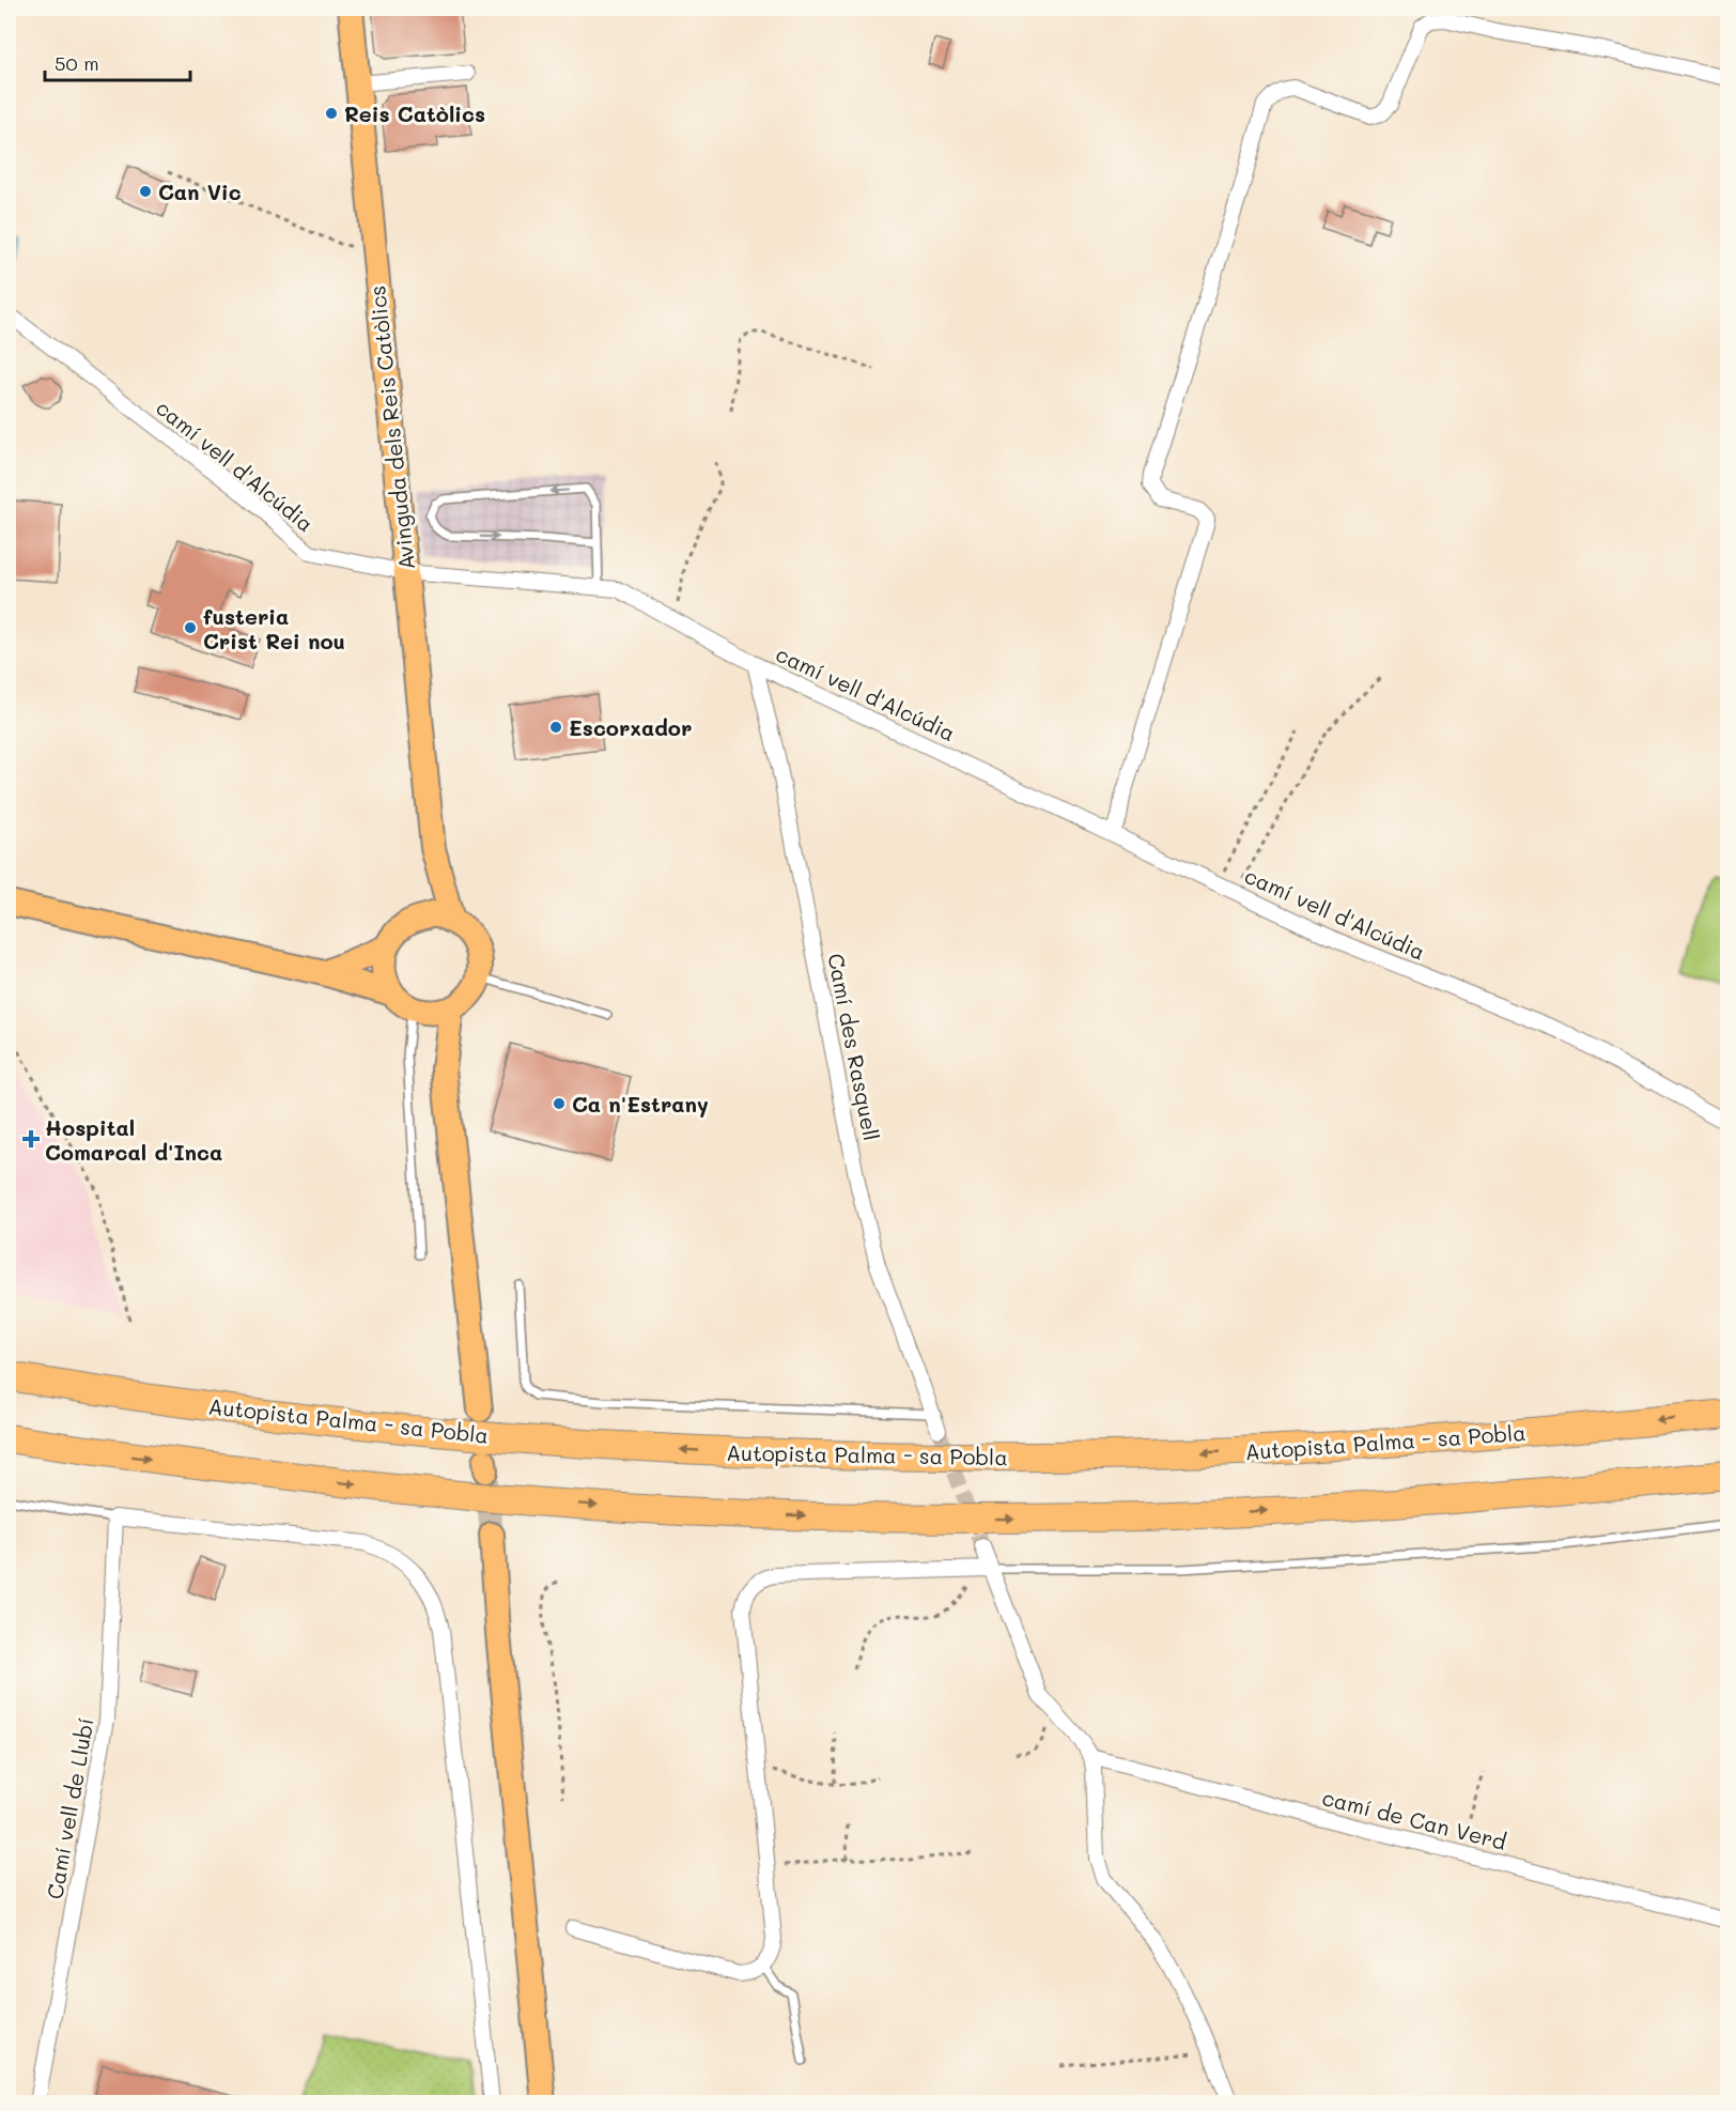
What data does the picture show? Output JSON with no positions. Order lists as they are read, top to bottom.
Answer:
{
  "streets": {
    "highway": ["Autopista Palma - sa Pobla"],
    "main road": ["Avinguda dels Reis Catòlics"],
    "street": [
      "camí vell d'Alcúdia",
      "Camí des Rasquell",
      "Camí vell de Llubí",
      "camí de Can Verd"
    ]
  },
  "crossings": [
    ["Avinguda dels Reis Catòlics", "camí vell d'Alcúdia"],
    ["camí vell d'Alcúdia", "Camí des Rasquell"]
  ],
  "places": {
    "other": [
      "Reis Catòlics",
      "Can Vic",
      "fusteria Crist Rei nou",
      "Escorxador",
      "Ca n'Estrany"
    ],
    "health": ["Hospital Comarcal d'Inca"]
  },
  "scale_bar": "50 m"
}
